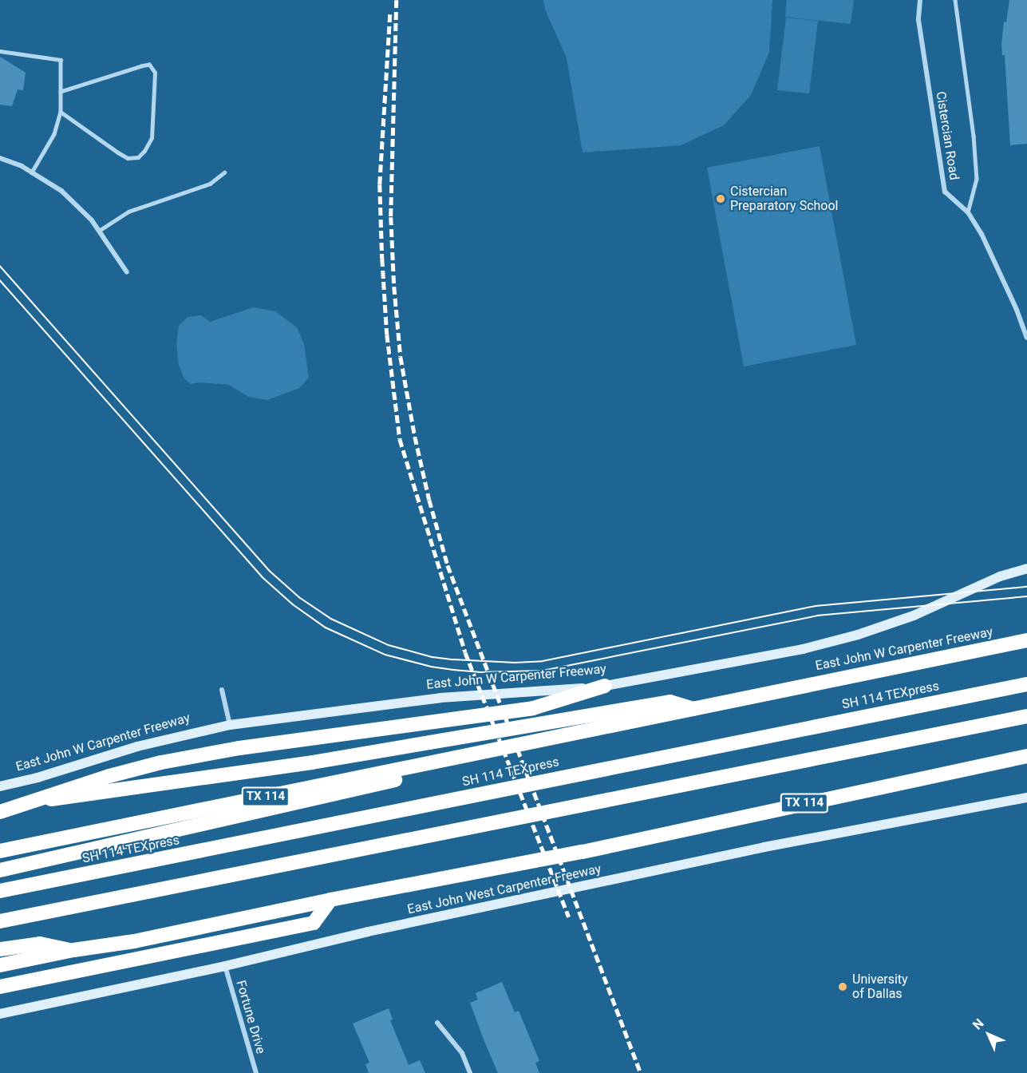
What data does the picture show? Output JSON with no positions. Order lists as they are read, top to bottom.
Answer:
{
  "streets": {
    "highway": ["East John W Carpenter Freeway", "SH 114 TEXpress", "TX 114"],
    "main road": ["East John West Carpenter Freeway"],
    "street": ["Cistercian Road", "Fortune Drive"]
  },
  "crossings": [
    ["East John West Carpenter Freeway", "Fortune Drive"]
  ],
  "places": ["Cistercian Preparatory School", "University of Dallas"],
  "north": "top left"
}
